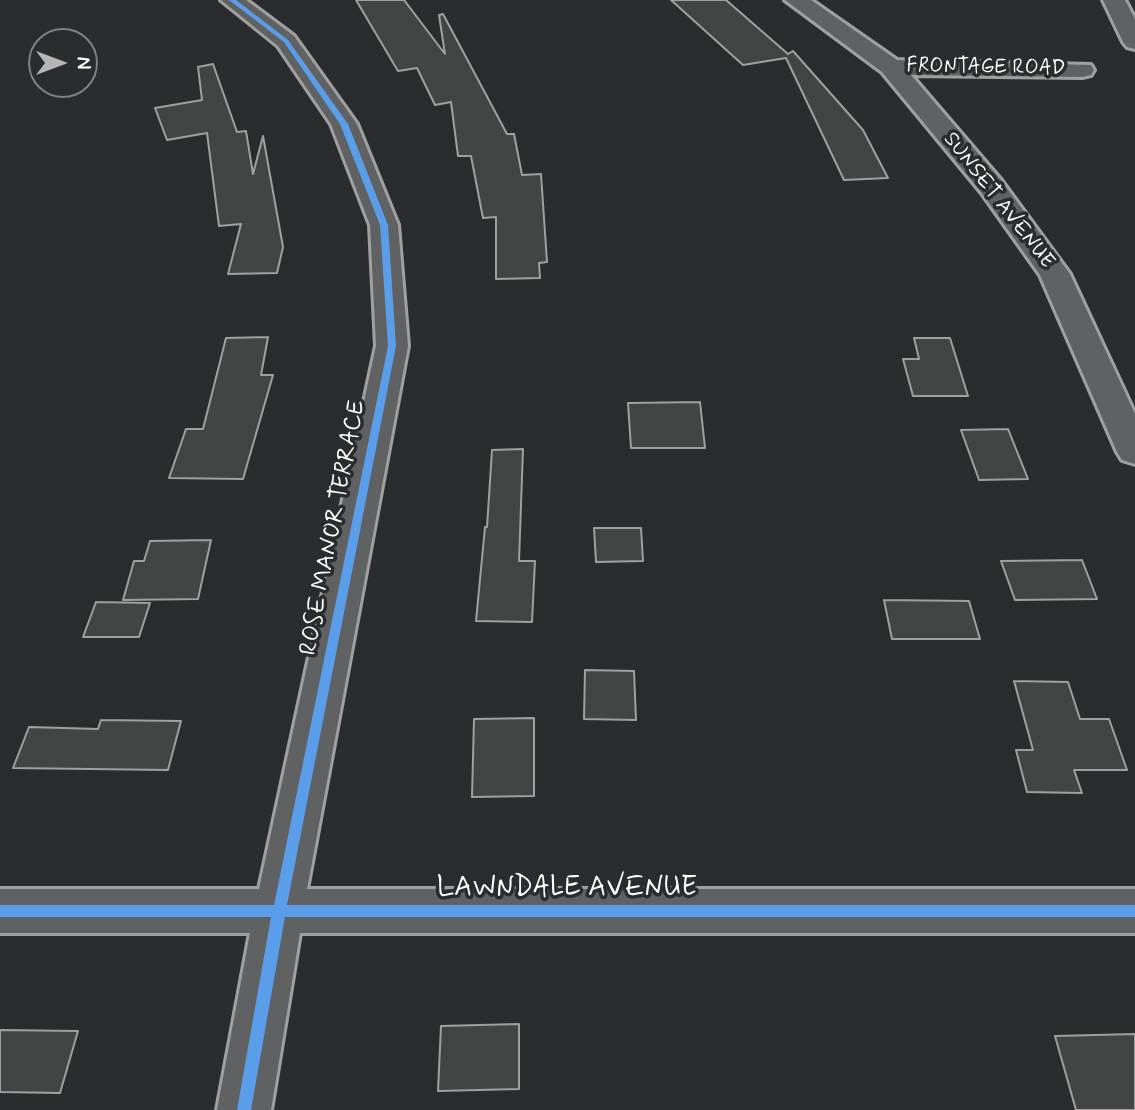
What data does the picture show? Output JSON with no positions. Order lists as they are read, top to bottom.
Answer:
{
  "streets": {
    "main road": [
      "FRONTAGE ROAD",
      "SUNSET AVENUE",
      "ROSE MANOR TERRACE",
      "LAWNDALE AVENUE"
    ]
  },
  "crossings": [
    ["FRONTAGE ROAD", "SUNSET AVENUE"],
    ["ROSE MANOR TERRACE", "LAWNDALE AVENUE"]
  ],
  "north": "right"
}
